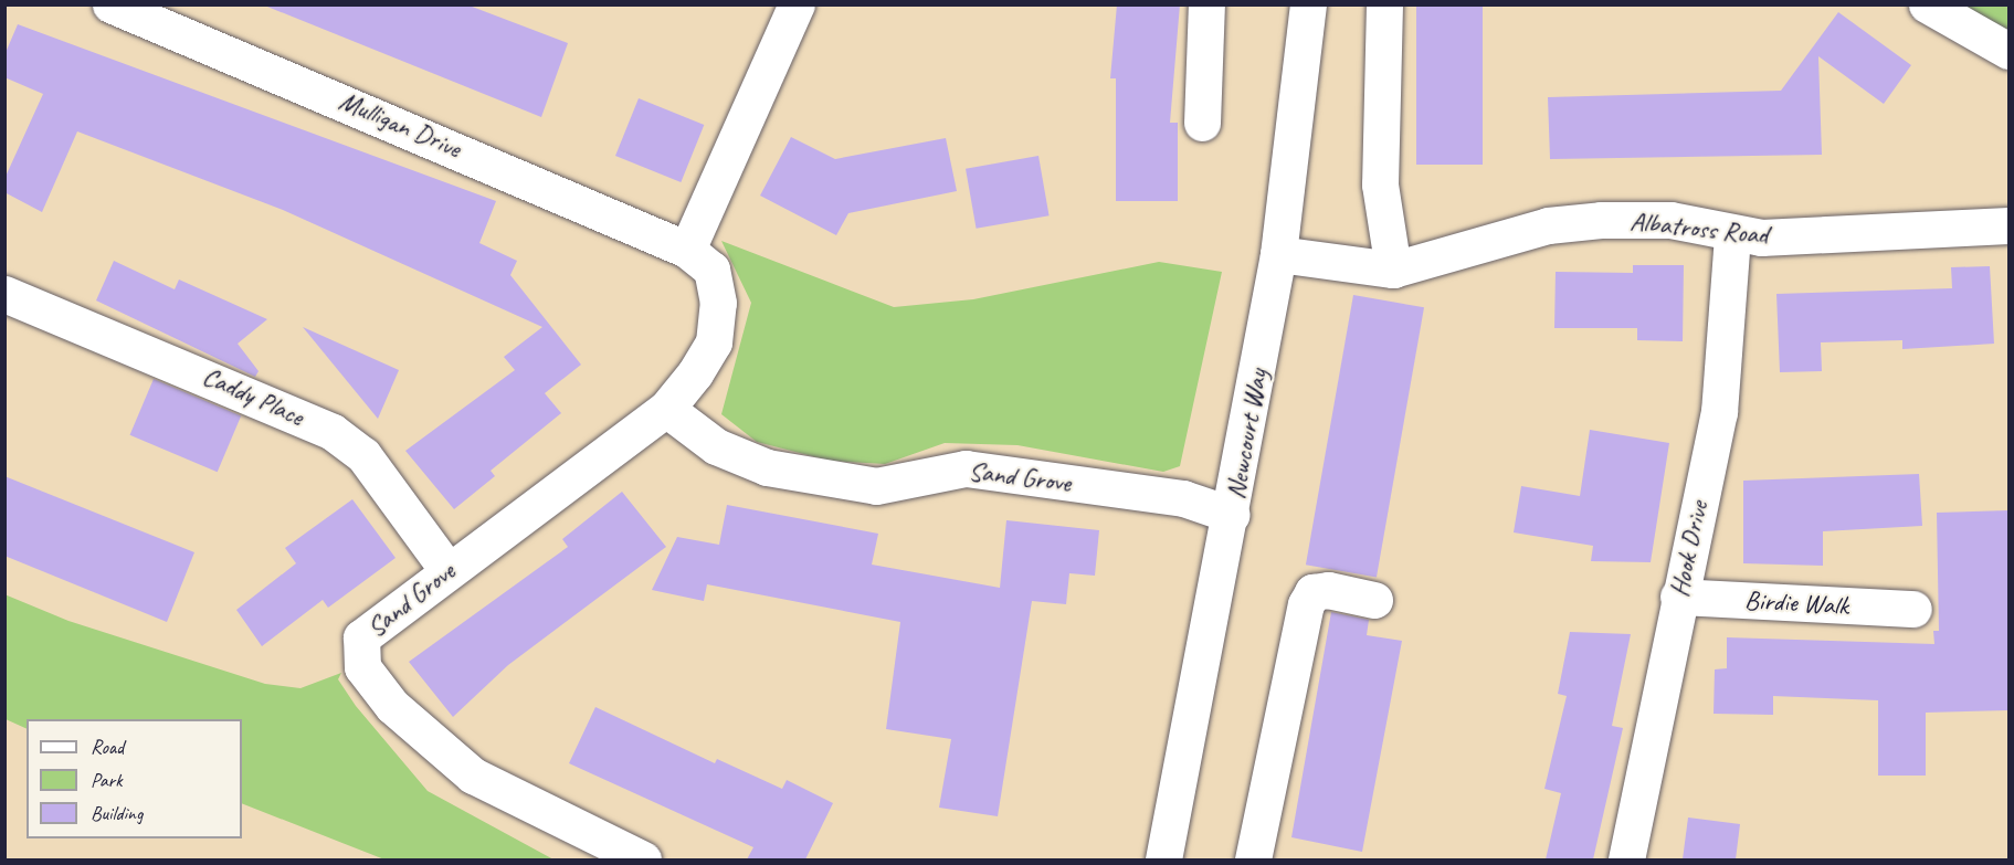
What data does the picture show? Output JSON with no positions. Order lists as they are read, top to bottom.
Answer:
{
  "streets": {
    "street": [
      "Mulligan Drive",
      "Albatross Road",
      "Caddy Place",
      "Newcourt Way",
      "Sand Grove",
      "Hook Drive",
      "Birdie Walk"
    ]
  },
  "crossings": [
    ["Mulligan Drive", "Sand Grove"],
    ["Albatross Road", "Newcourt Way"],
    ["Albatross Road", "Hook Drive"],
    ["Caddy Place", "Sand Grove"],
    ["Newcourt Way", "Sand Grove"],
    ["Hook Drive", "Birdie Walk"]
  ],
  "legend": ["Road", "Park", "Building"]
}
